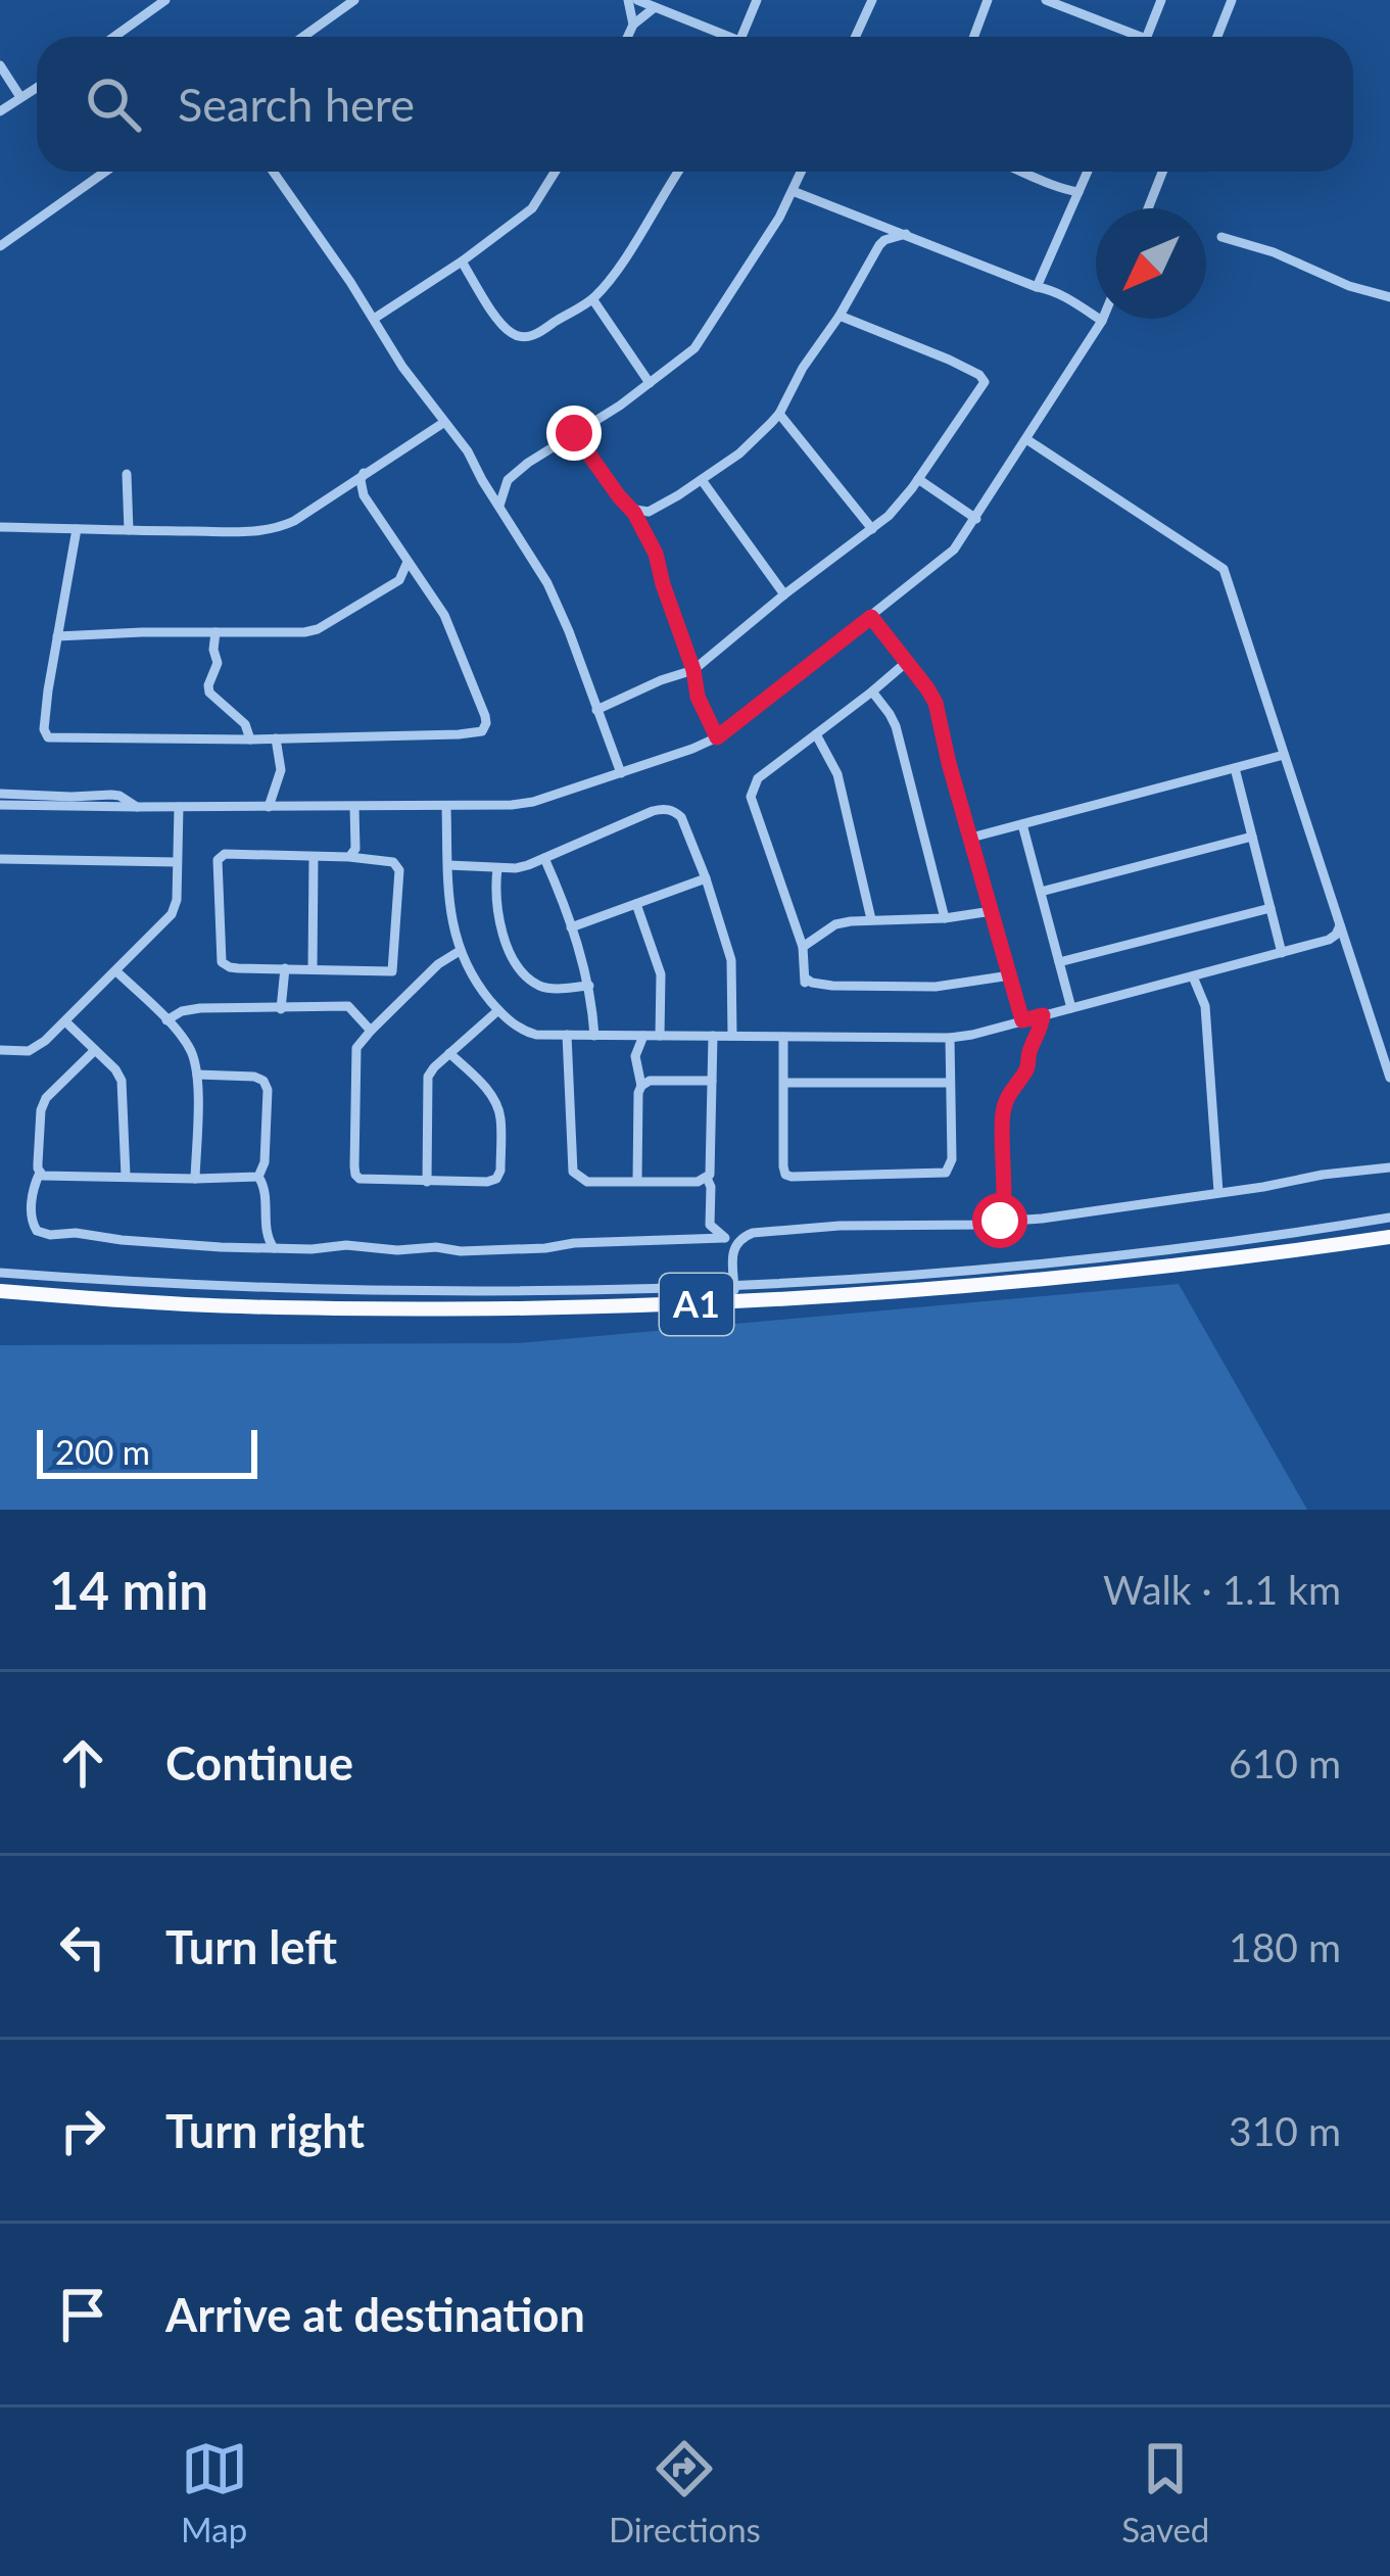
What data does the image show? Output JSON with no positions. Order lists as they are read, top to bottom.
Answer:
{
  "streets": {
    "highway": ["A1"]
  },
  "scale_bar": "200 m",
  "north": "bottom left",
  "page": {
    "search": "Search here",
    "scale": "200 m",
    "heading": ["14 min", "Walk · 1.1 km"],
    "list": [
      ["Continue", "610 m"],
      ["Turn left", "180 m"],
      ["Turn right", "310 m"],
      "Arrive at destination"
    ],
    "nav": ["Map", "Directions", "Saved"]
  }
}
